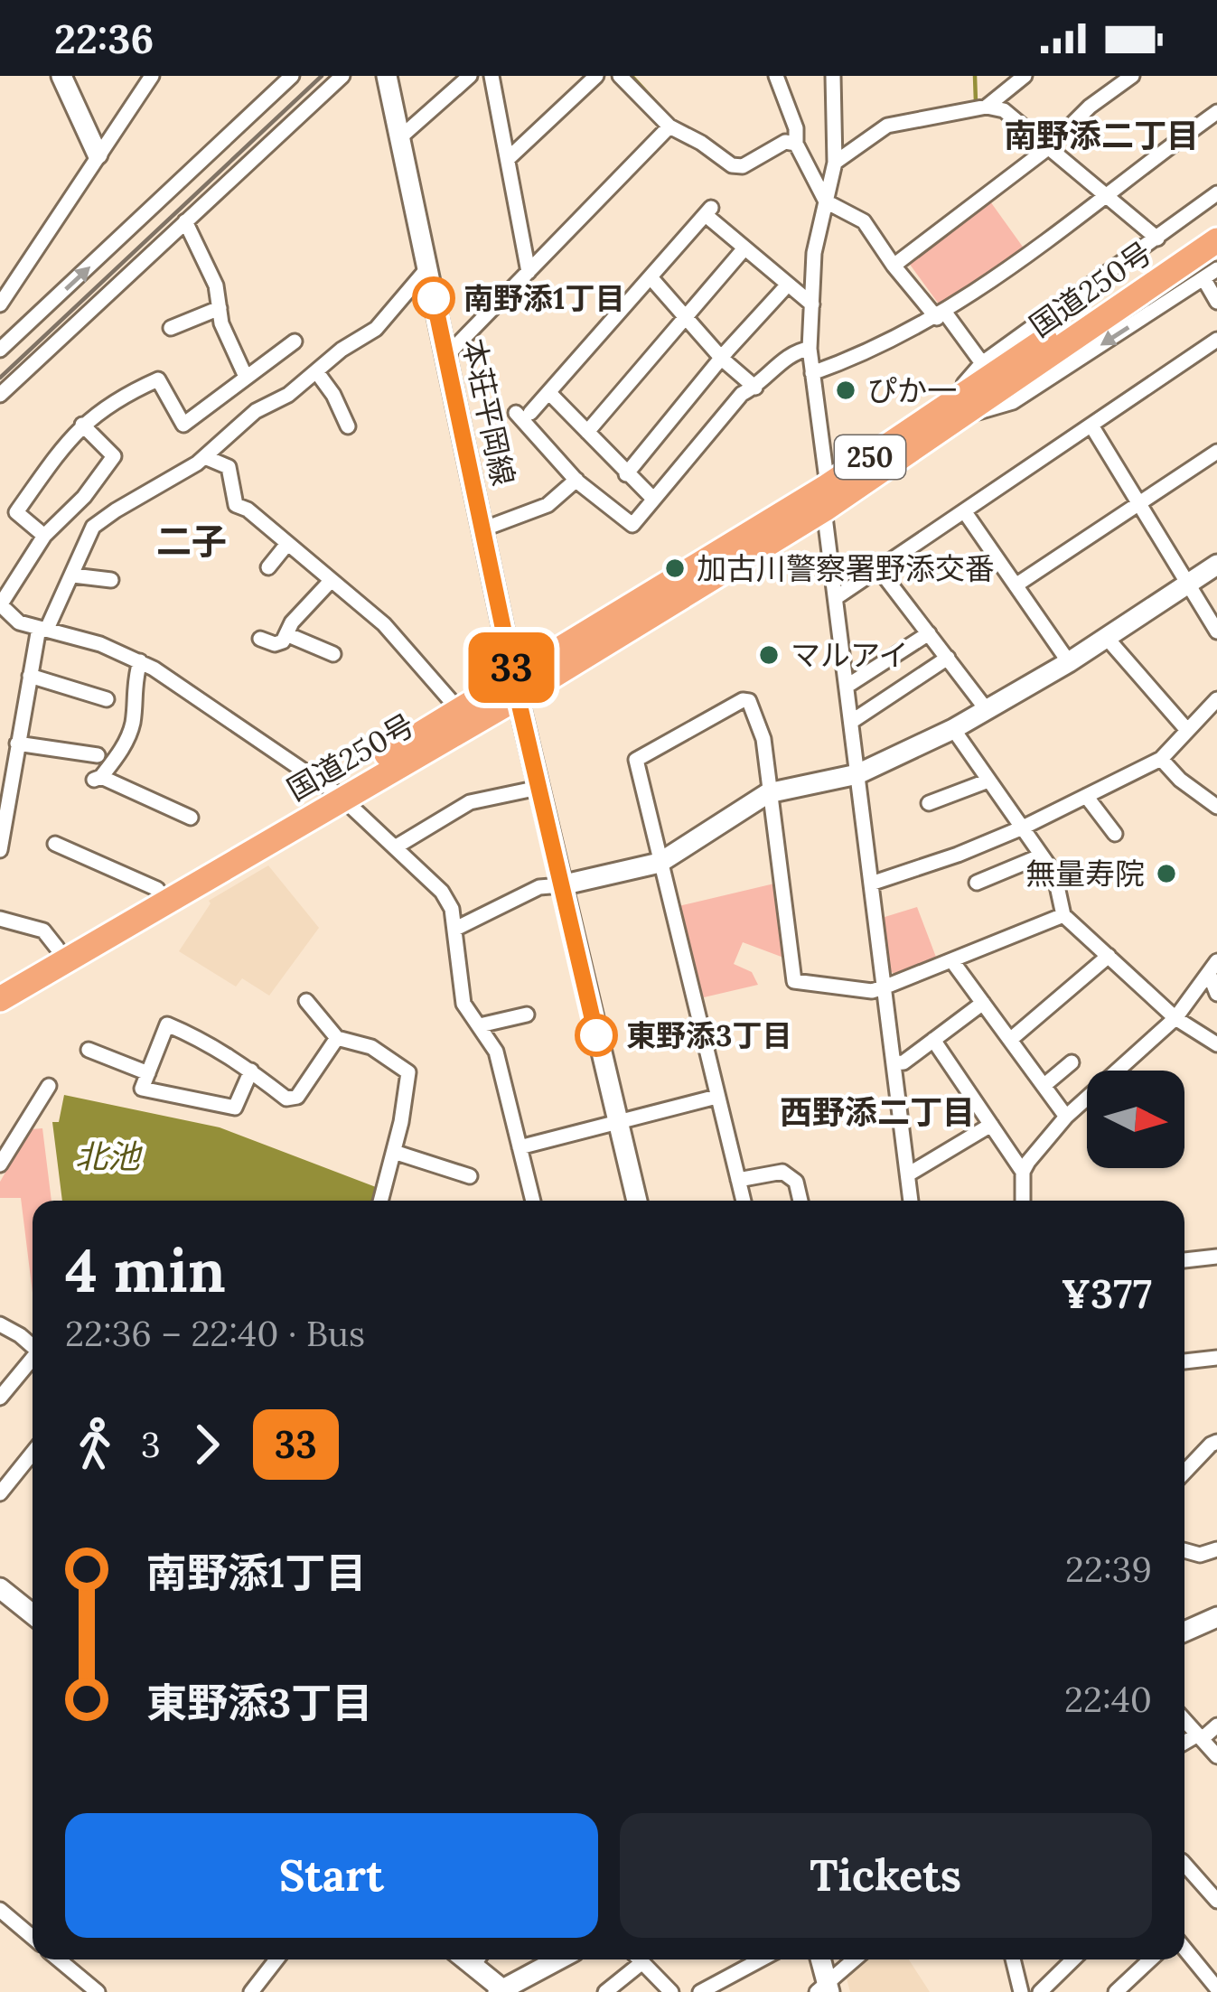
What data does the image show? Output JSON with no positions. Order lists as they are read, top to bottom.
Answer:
{
  "streets": {
    "highway": ["国道250号", "250"],
    "street": ["本荘平岡線"]
  },
  "crossings": [
    ["国道250号", "本荘平岡線"]
  ],
  "districts": ["南野添二丁目", "二子", "西野添二丁目"],
  "water": ["北池"],
  "places": [
    "南野添1丁目",
    "ぴか一",
    "加古川警察署野添交番",
    "マルアイ",
    "無量寿院",
    "東野添3丁目"
  ],
  "lines": ["bus line 33"],
  "north": "right",
  "page": {
    "status": "22:36",
    "on_map": "33",
    "heading": ["4 min", "22:36 – 22:40 · Bus", "¥377"],
    "legs": ["3", "33"],
    "list": [
      {
        "name": "南野添1丁目",
        "value": "22:39"
      },
      {
        "name": "東野添3丁目",
        "value": "22:40"
      }
    ],
    "buttons": ["Start", "Tickets"]
  }
}
